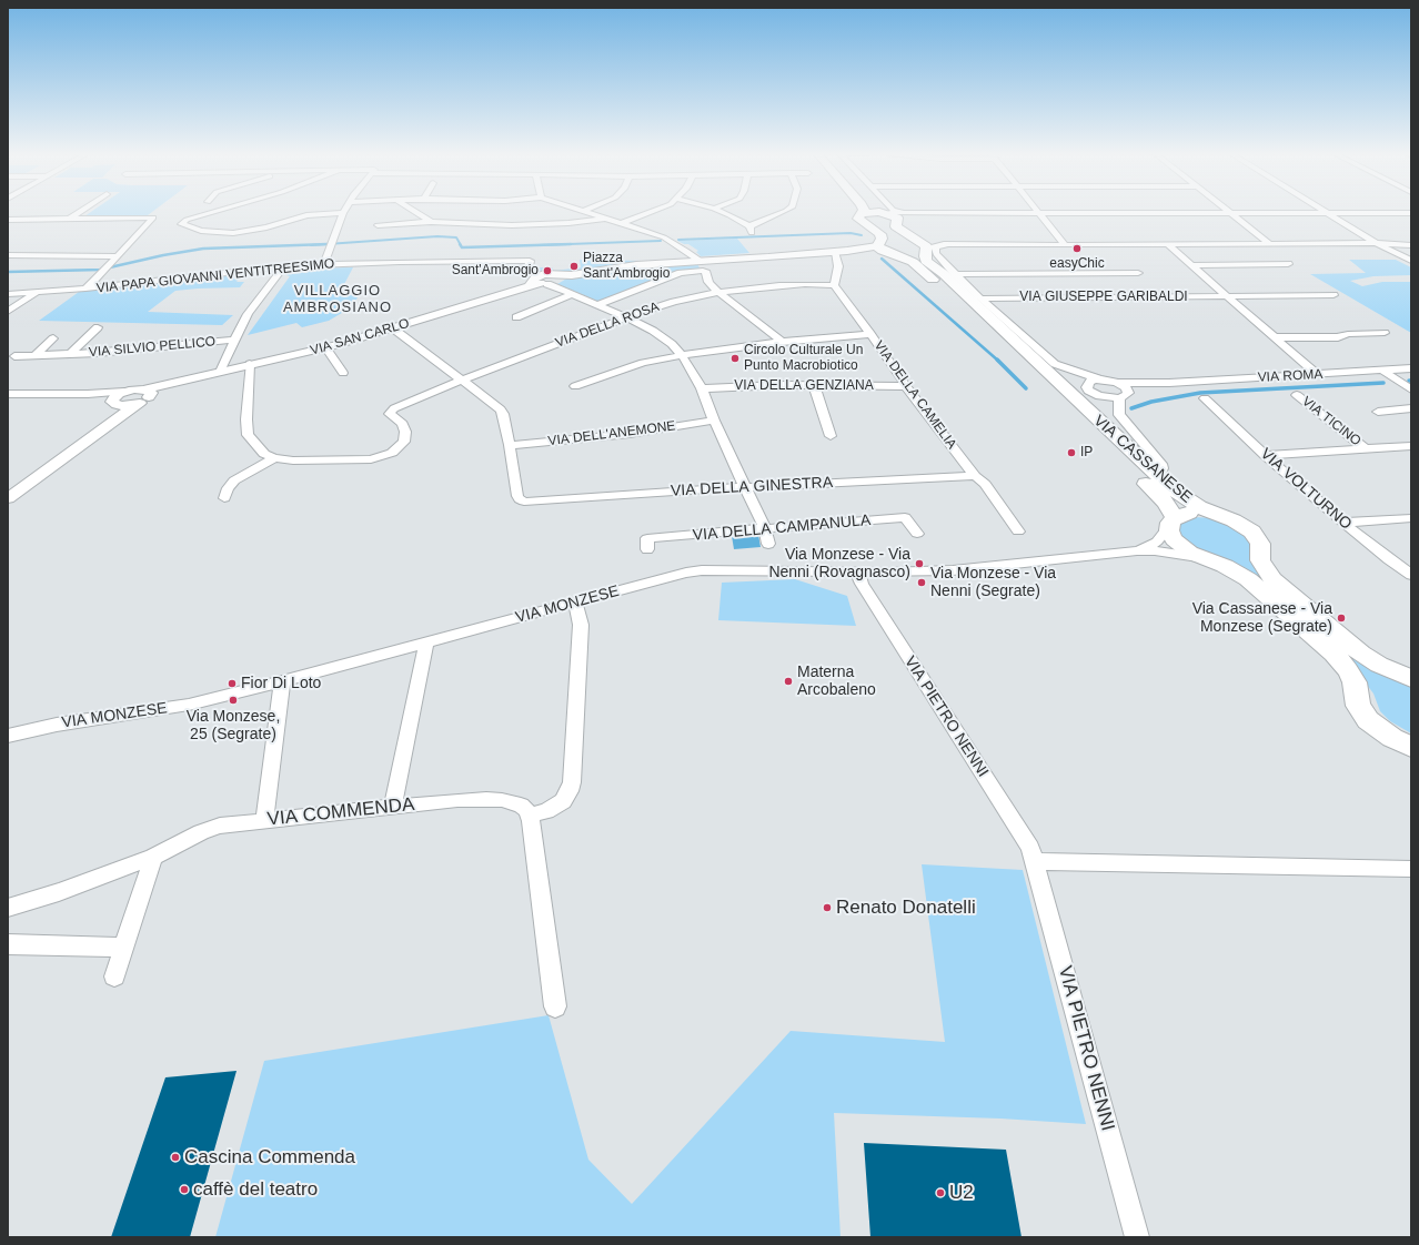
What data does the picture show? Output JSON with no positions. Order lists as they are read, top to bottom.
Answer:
{
  "streets": {
    "main road": ["VIA CASSANESE"],
    "street": [
      "VIA PAPA GIOVANNI VENTITREESIMO",
      "VIA GIUSEPPE GARIBALDI",
      "VIA DELLA ROSA",
      "VIA SAN CARLO",
      "VIA SILVIO PELLICO",
      "VIA ROMA",
      "VIA DELLA GENZIANA",
      "VIA DELLA CAMELIA",
      "VIA TICINO",
      "VIA DELL'ANEMONE",
      "VIA DELLA GINESTRA",
      "VIA VOLTURNO",
      "VIA DELLA CAMPANULA",
      "VIA MONZESE",
      "VIA PIETRO NENNI",
      "VIA COMMENDA"
    ]
  },
  "crossings": [
    ["VIA PAPA GIOVANNI VENTITREESIMO", "VIA SAN CARLO"],
    ["VIA GIUSEPPE GARIBALDI", "VIA ROMA"],
    ["VIA DELLA ROSA", "VIA DELLA CAMELIA"],
    ["VIA DELLA GENZIANA", "VIA DELLA CAMELIA"],
    ["VIA DELLA CAMELIA", "VIA DELLA GINESTRA"],
    ["VIA TICINO", "VIA VOLTURNO"],
    ["VIA DELL'ANEMONE", "VIA DELLA GINESTRA"],
    ["VIA MONZESE", "VIA PIETRO NENNI"]
  ],
  "districts": ["VILLAGGIO AMBROSIANO"],
  "places": [
    "easyChic",
    "Piazza Sant'Ambrogio",
    "Sant'Ambrogio",
    "Circolo Culturale Un Punto Macrobiotico",
    "IP",
    "Via Monzese - Via Nenni (Rovagnasco)",
    "Via Monzese - Via Nenni (Segrate)",
    "Via Cassanese - Via Monzese (Segrate)",
    "Materna Arcobaleno",
    "Fior Di Loto",
    "Via Monzese, 25 (Segrate)",
    "Renato Donatelli",
    "Cascina Commenda",
    "caffè del teatro",
    "U2"
  ]
}
